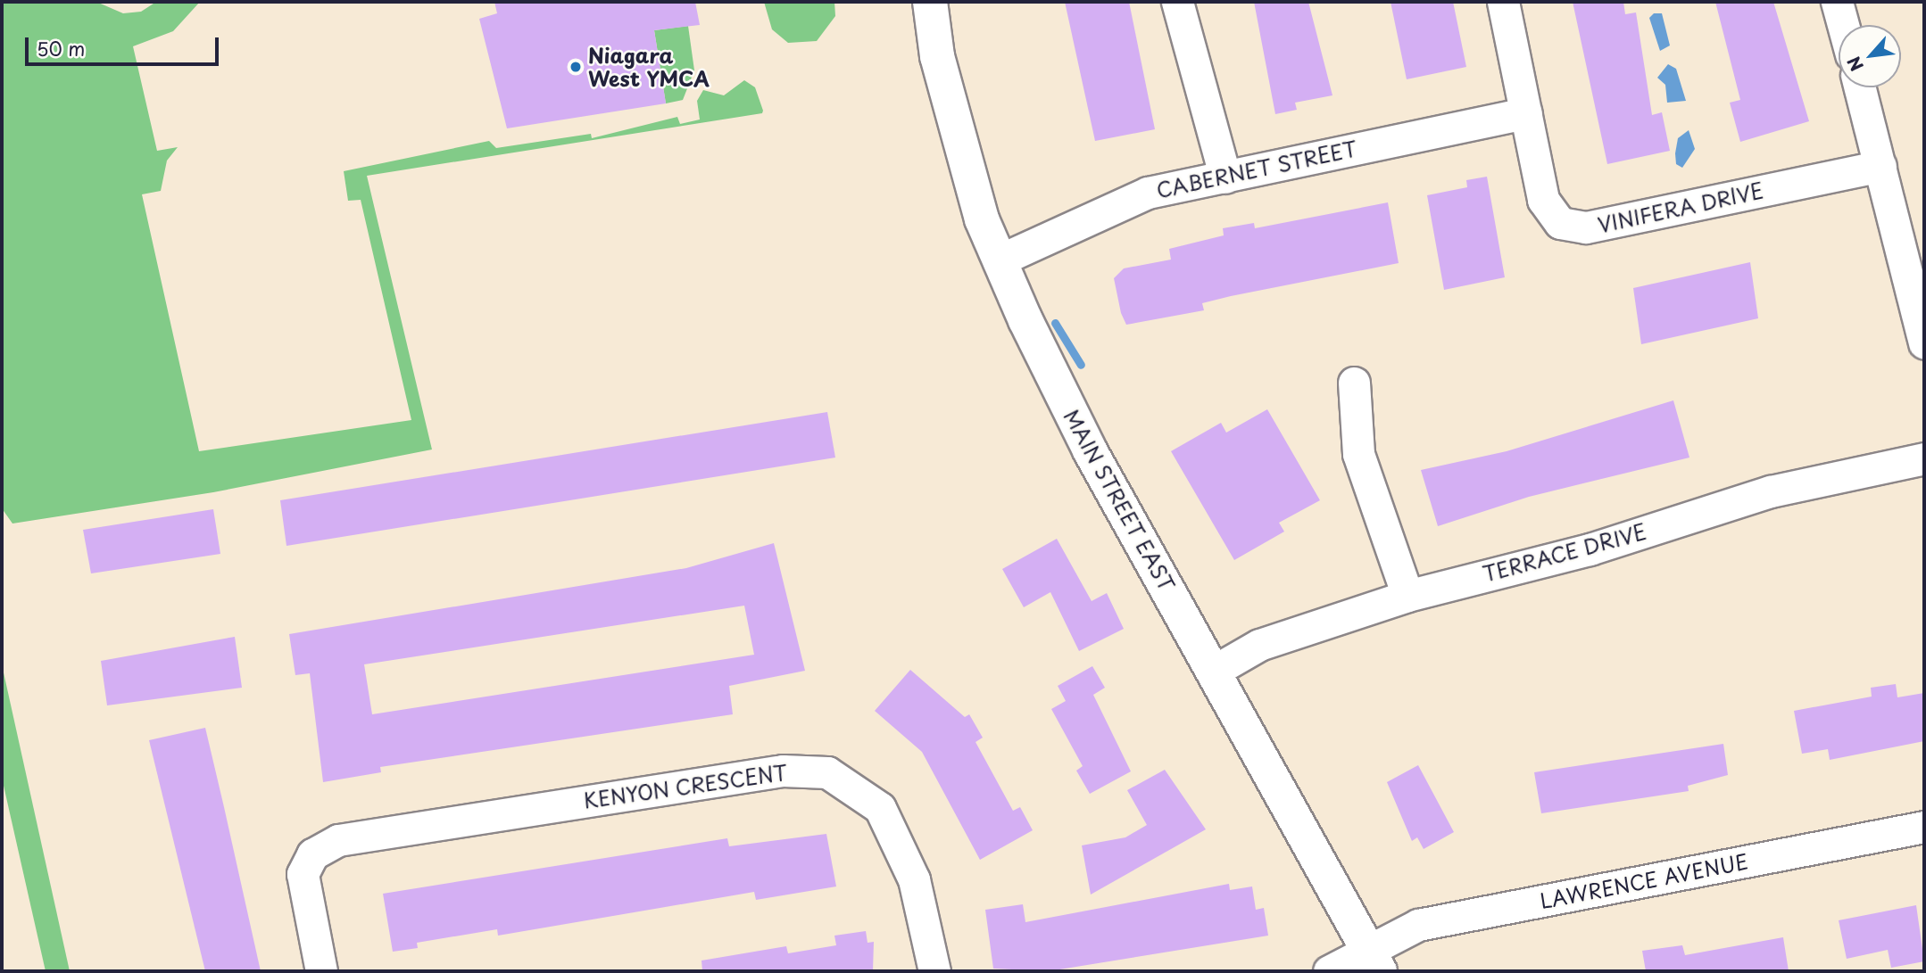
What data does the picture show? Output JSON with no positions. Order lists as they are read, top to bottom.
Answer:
{
  "streets": {
    "main road": ["MAIN STREET EAST"],
    "street": [
      "CABERNET STREET",
      "VINIFERA DRIVE",
      "TERRACE DRIVE",
      "KENYON CRESCENT",
      "LAWRENCE AVENUE"
    ]
  },
  "crossings": [
    ["CABERNET STREET", "VINIFERA DRIVE"],
    ["CABERNET STREET", "MAIN STREET EAST"],
    ["MAIN STREET EAST", "TERRACE DRIVE"],
    ["MAIN STREET EAST", "LAWRENCE AVENUE"]
  ],
  "places": ["Niagara West YMCA"],
  "scale_bar": "50 m",
  "north": "bottom left"
}
